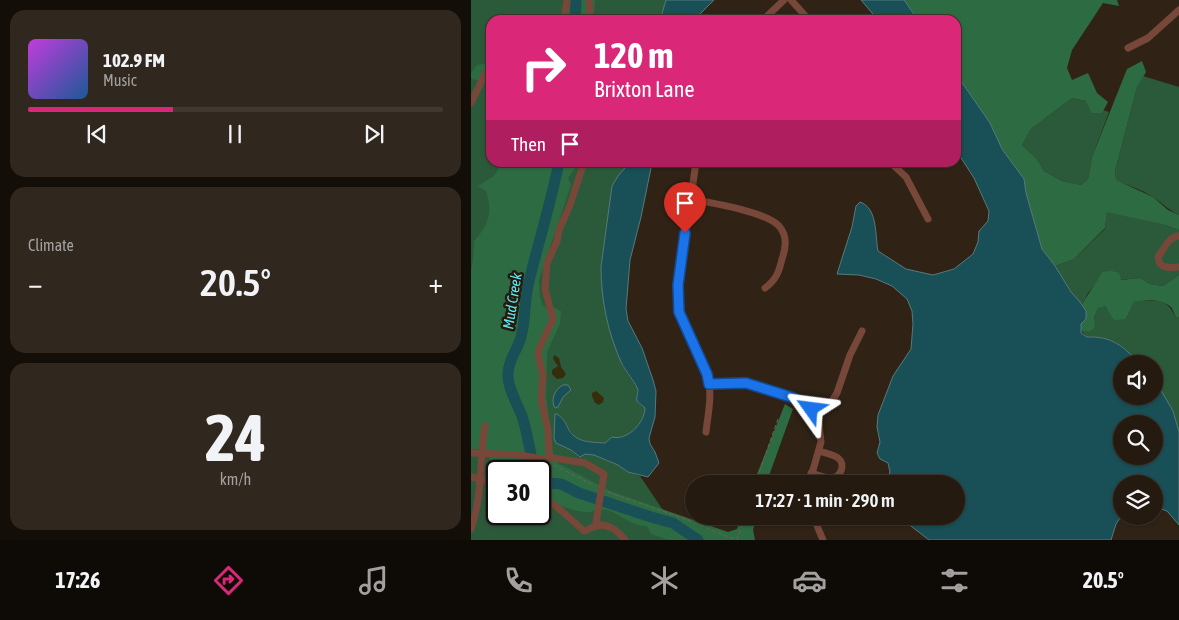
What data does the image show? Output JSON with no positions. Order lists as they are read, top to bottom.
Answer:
{
  "water": ["Mud Creek"],
  "page": {
    "turn": ["120 m", "Brixton Lane"],
    "song": ["102.9 FM", "Music"],
    "then": "Then",
    "tile": [
      "Climate",
      ["24", "km/h"]
    ],
    "heat": ["−", "20.5°", "+"],
    "limit": "30",
    "trip": "17:27 · 1 min · 290 m",
    "tabs": ["17:26", "20.5°"]
  }
}
